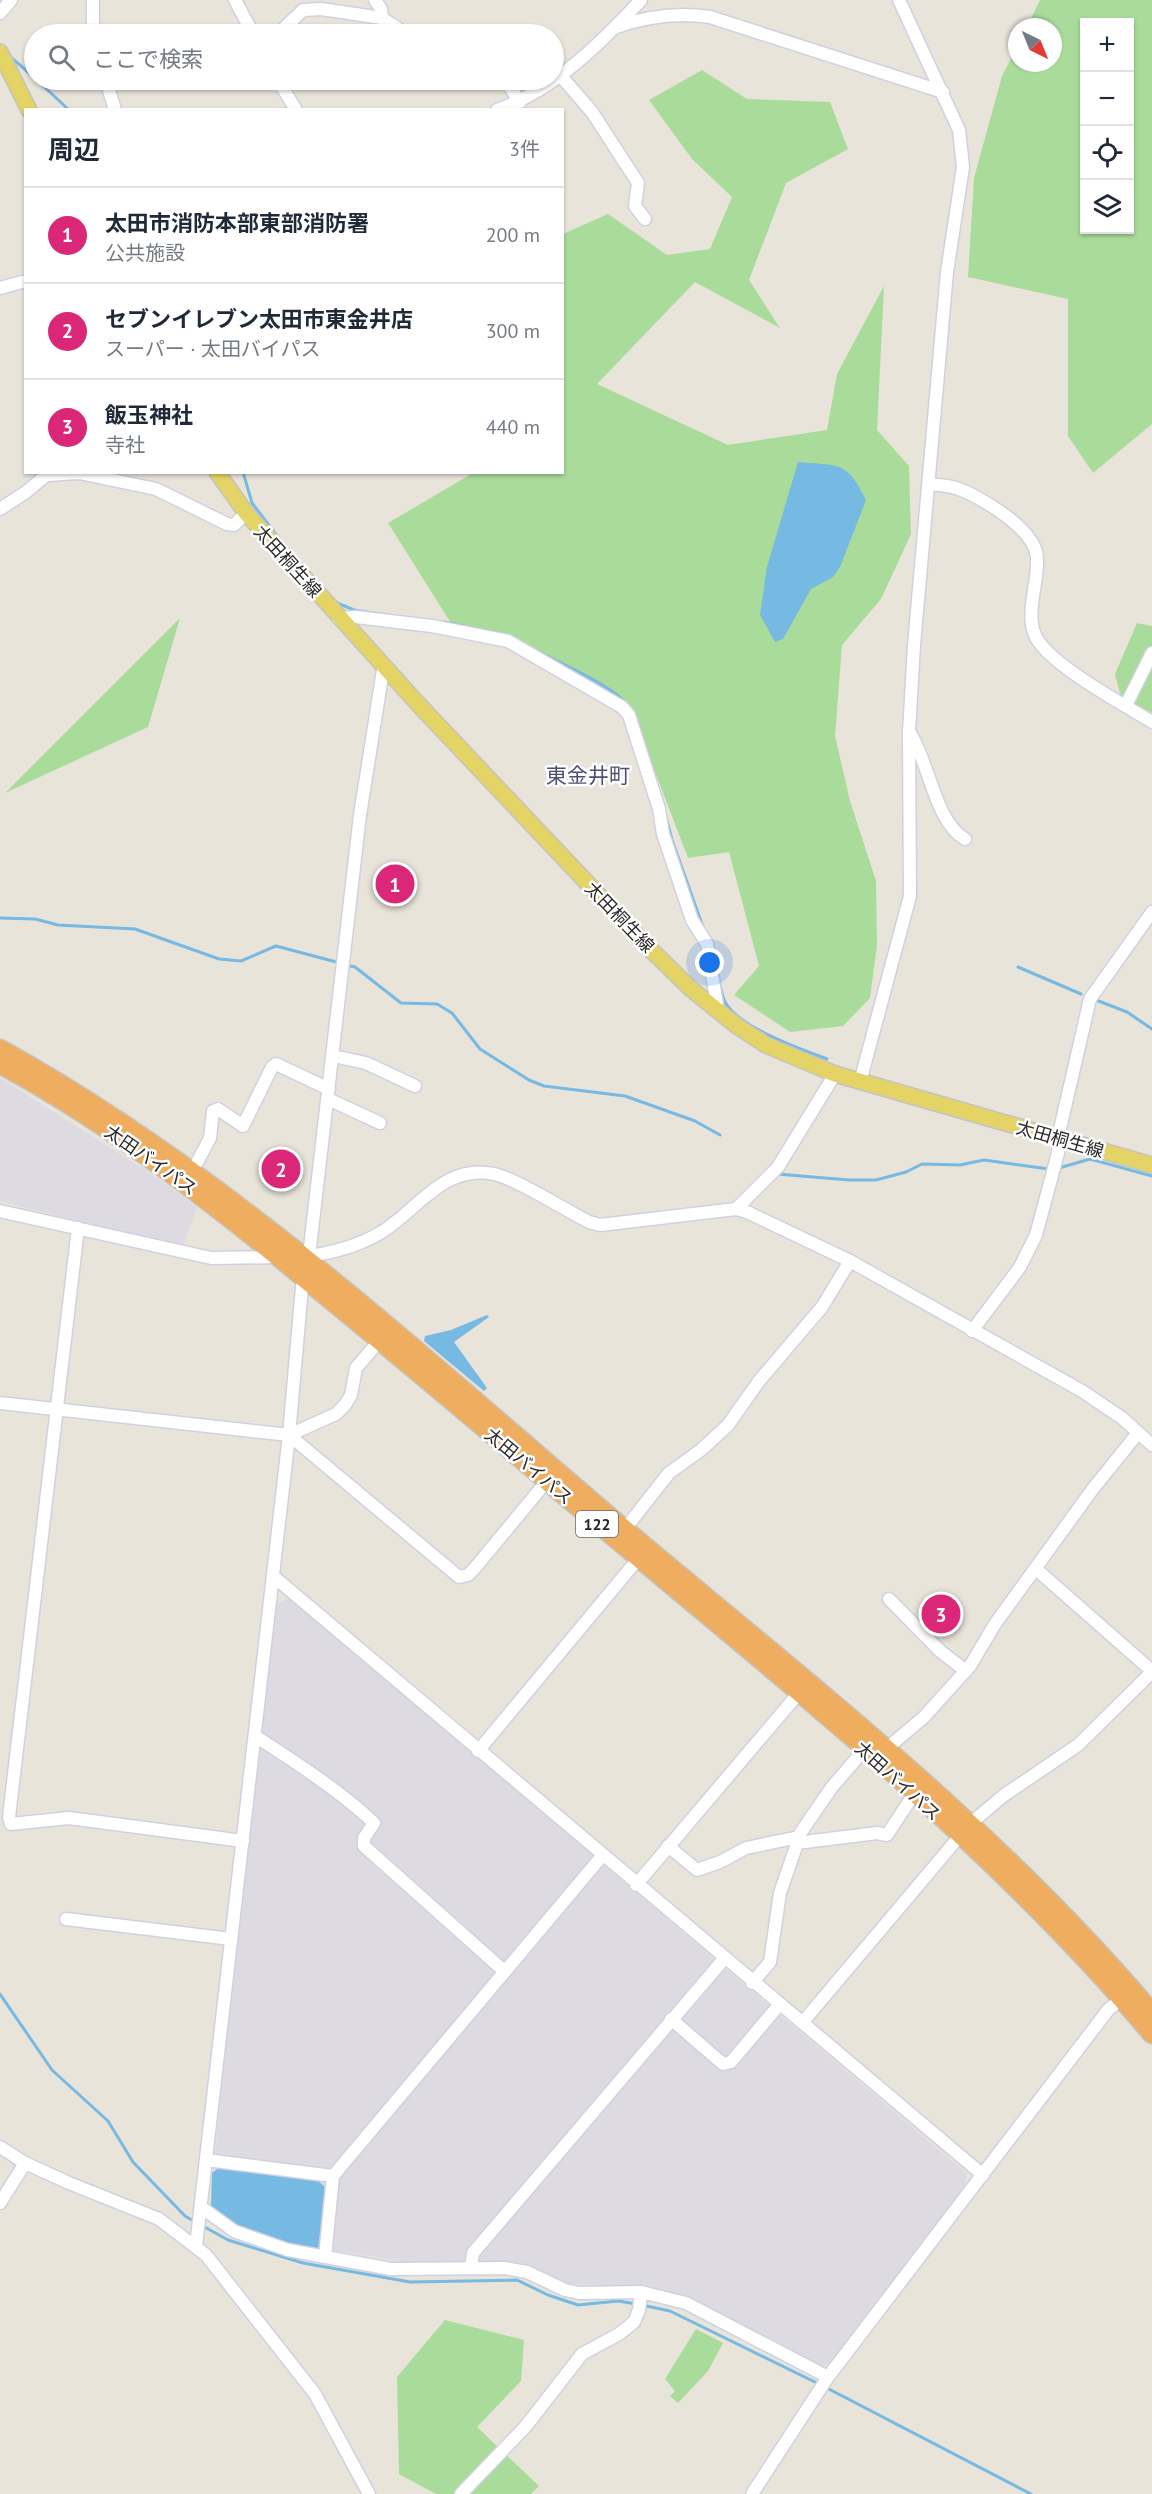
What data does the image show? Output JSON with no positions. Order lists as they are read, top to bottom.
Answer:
{
  "streets": {
    "highway": ["太田バイパス", "122"],
    "main road": ["太田桐生線"]
  },
  "districts": ["東金井町"],
  "north": "bottom right",
  "page": {
    "map_buttons": ["+", "−"],
    "search": "ここで検索",
    "heading": ["周辺", "3件"],
    "list": [
      {
        "mark": "1",
        "name": "太田市消防本部東部消防署",
        "note": "公共施設",
        "value": "200 m"
      },
      {
        "mark": "2",
        "name": "セブンイレブン太田市東金井店",
        "note": "スーパー · 太田バイパス",
        "value": "300 m"
      },
      {
        "mark": "3",
        "name": "飯玉神社",
        "note": "寺社",
        "value": "440 m"
      }
    ],
    "pins": ["1", "2", "3"]
  }
}
